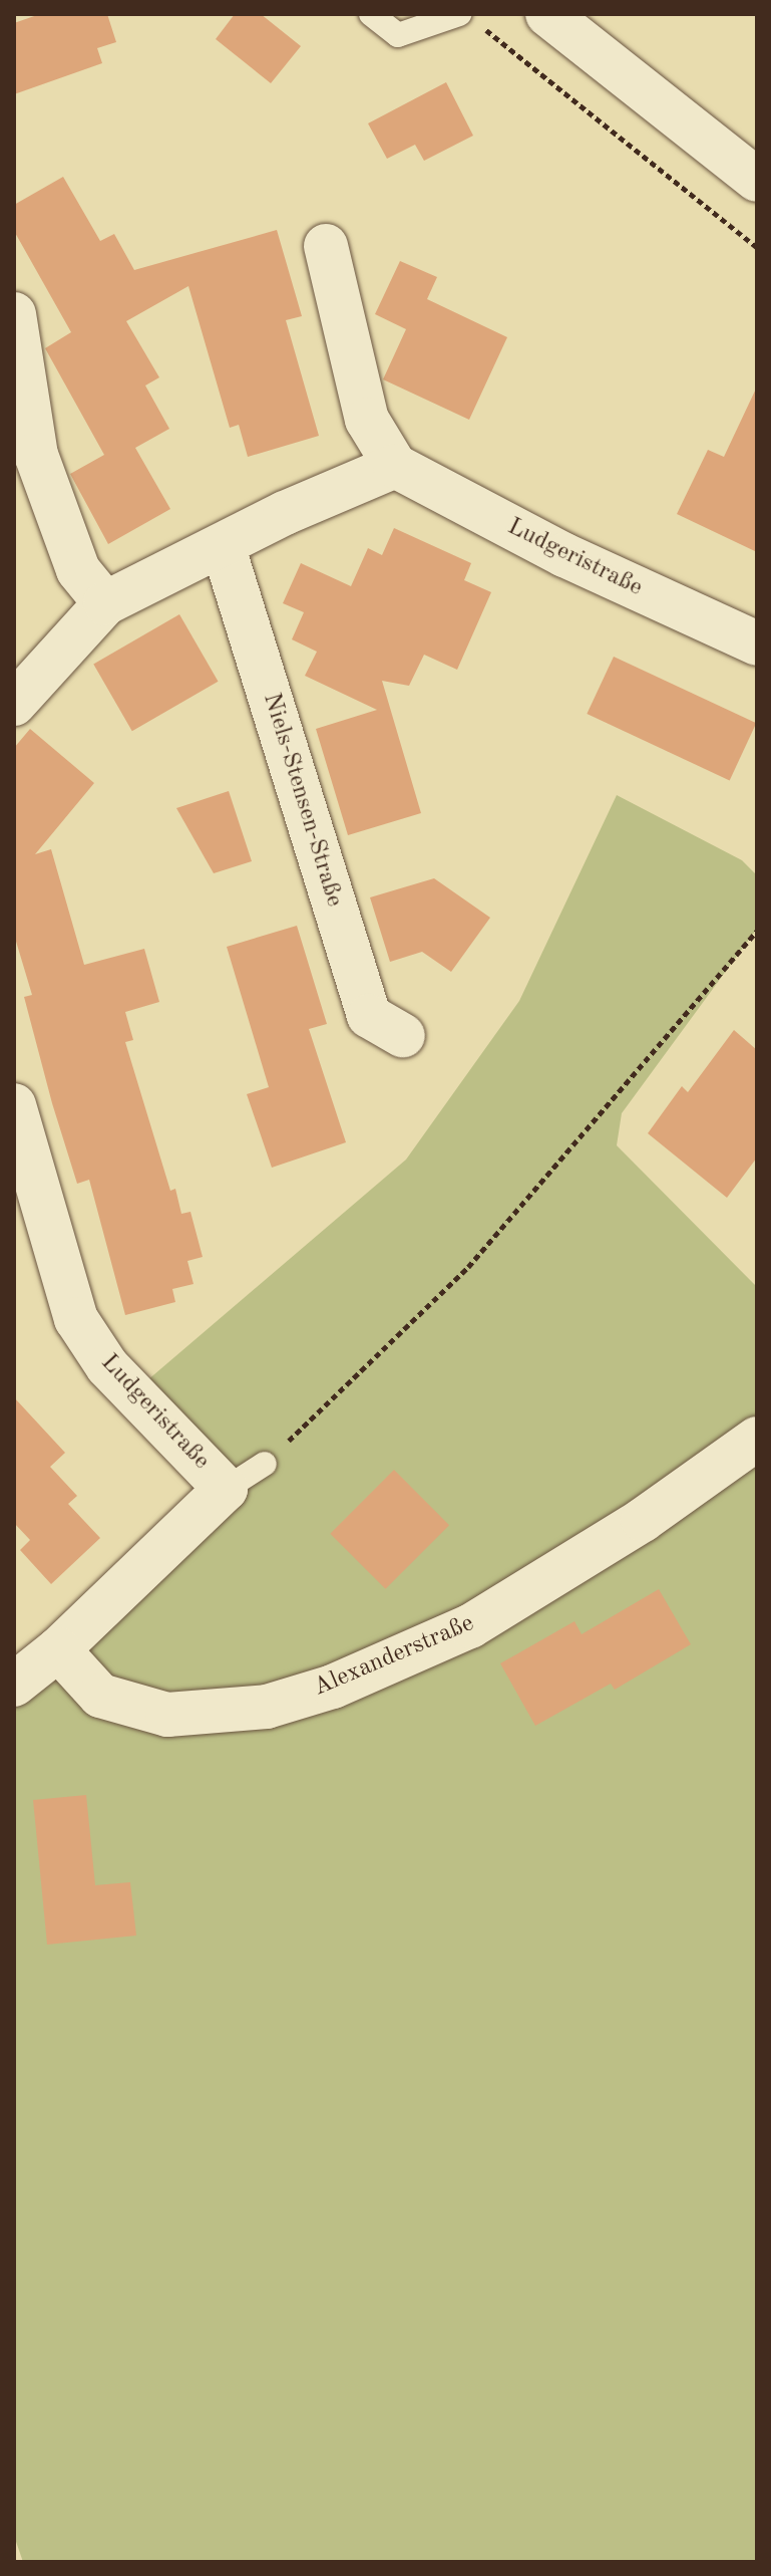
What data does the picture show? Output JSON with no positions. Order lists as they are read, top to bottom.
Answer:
{
  "streets": {
    "street": ["Ludgeristraße", "Niels-Stensen-Straße", "Alexanderstraße"]
  },
  "crossings": [
    ["Ludgeristraße", "Alexanderstraße"]
  ]
}
